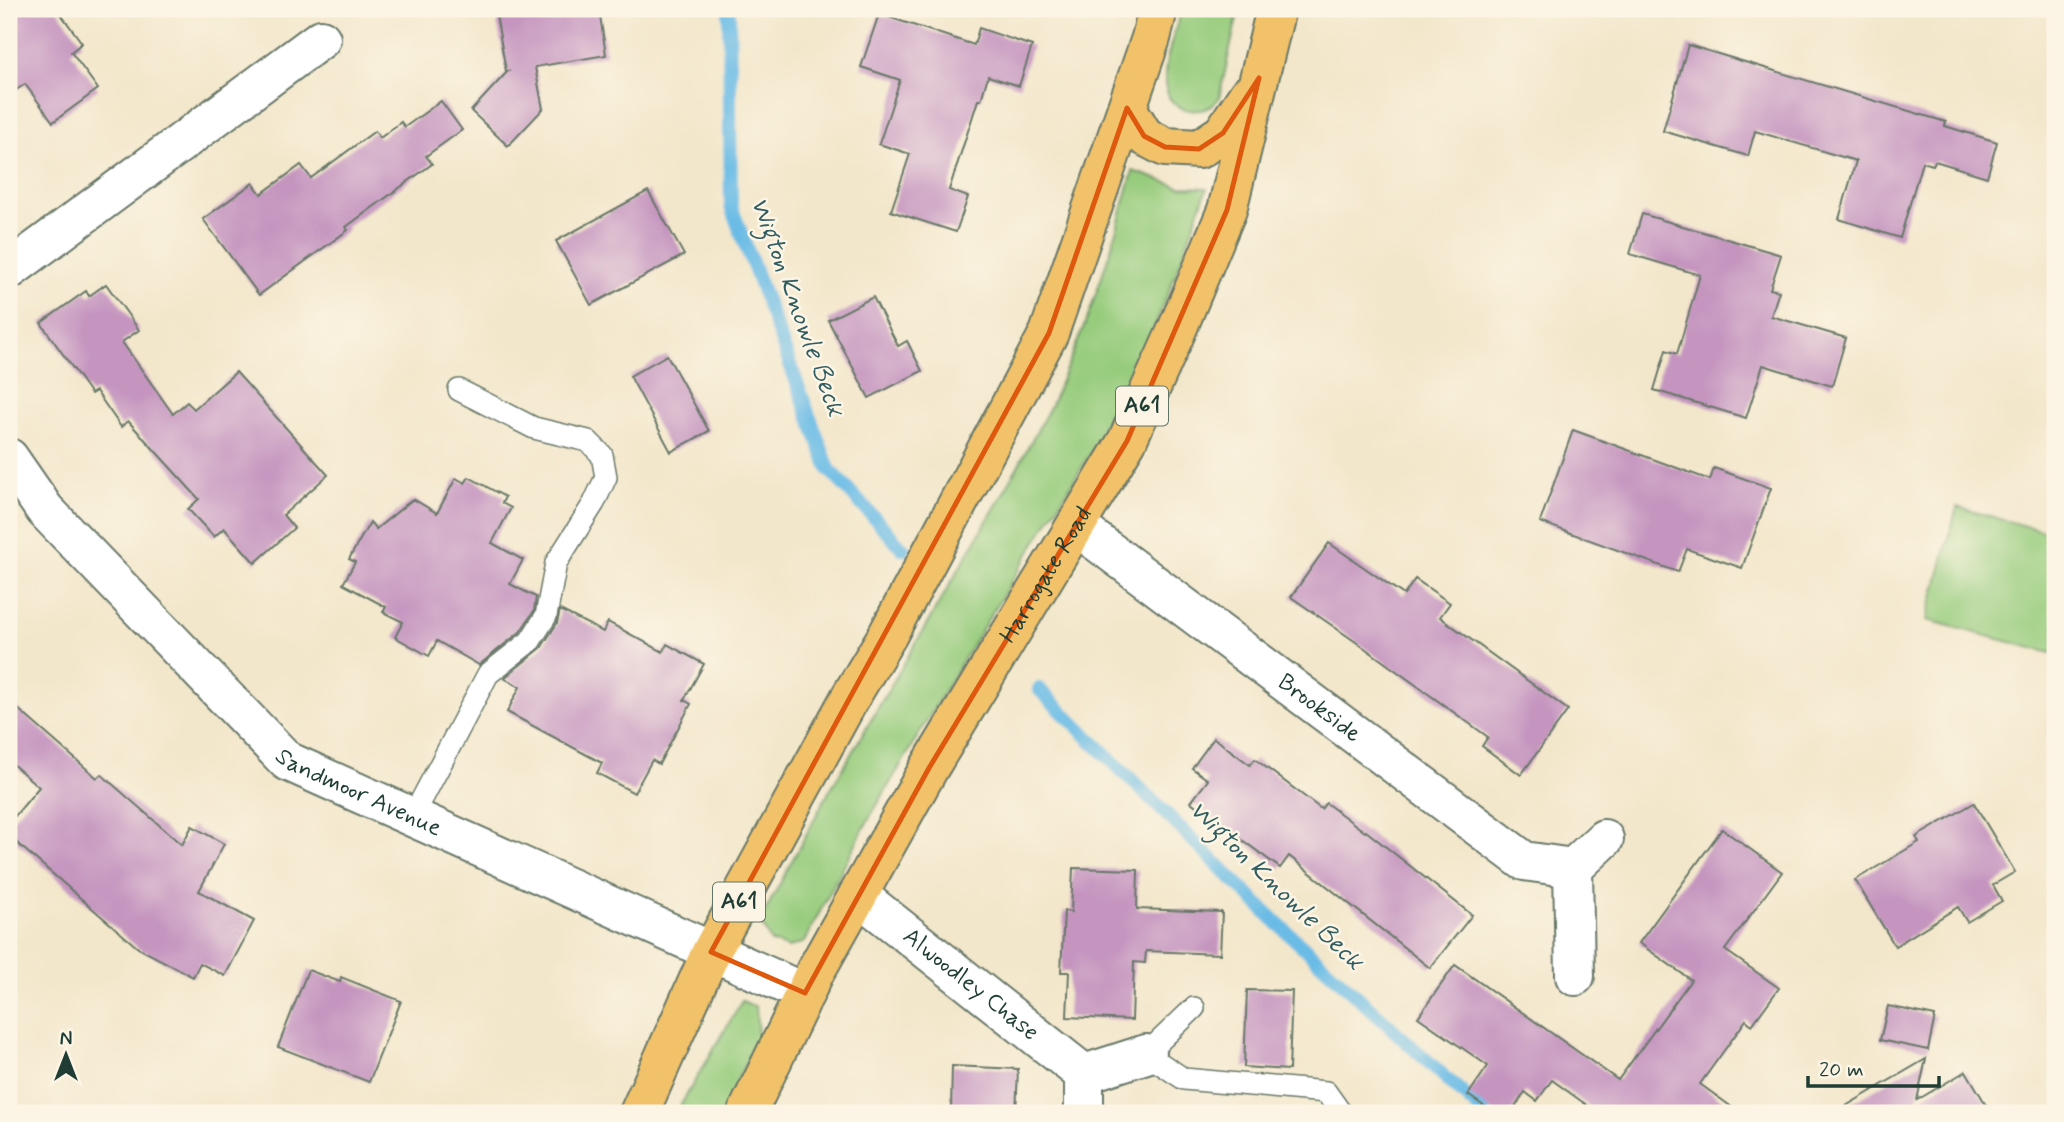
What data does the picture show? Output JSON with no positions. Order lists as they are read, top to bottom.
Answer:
{
  "streets": {
    "highway": ["A61", "Harrogate Road"],
    "street": ["Brookside", "Sandmoor Avenue", "Alwoodley Chase"]
  },
  "crossings": [
    ["A61", "Harrogate Road"],
    ["A61", "Sandmoor Avenue"],
    ["Harrogate Road", "Brookside"],
    ["Harrogate Road", "Sandmoor Avenue"],
    ["Harrogate Road", "Alwoodley Chase"]
  ],
  "water": ["Wigton Knowle Beck"],
  "scale_bar": "20 m",
  "north": "top"
}
